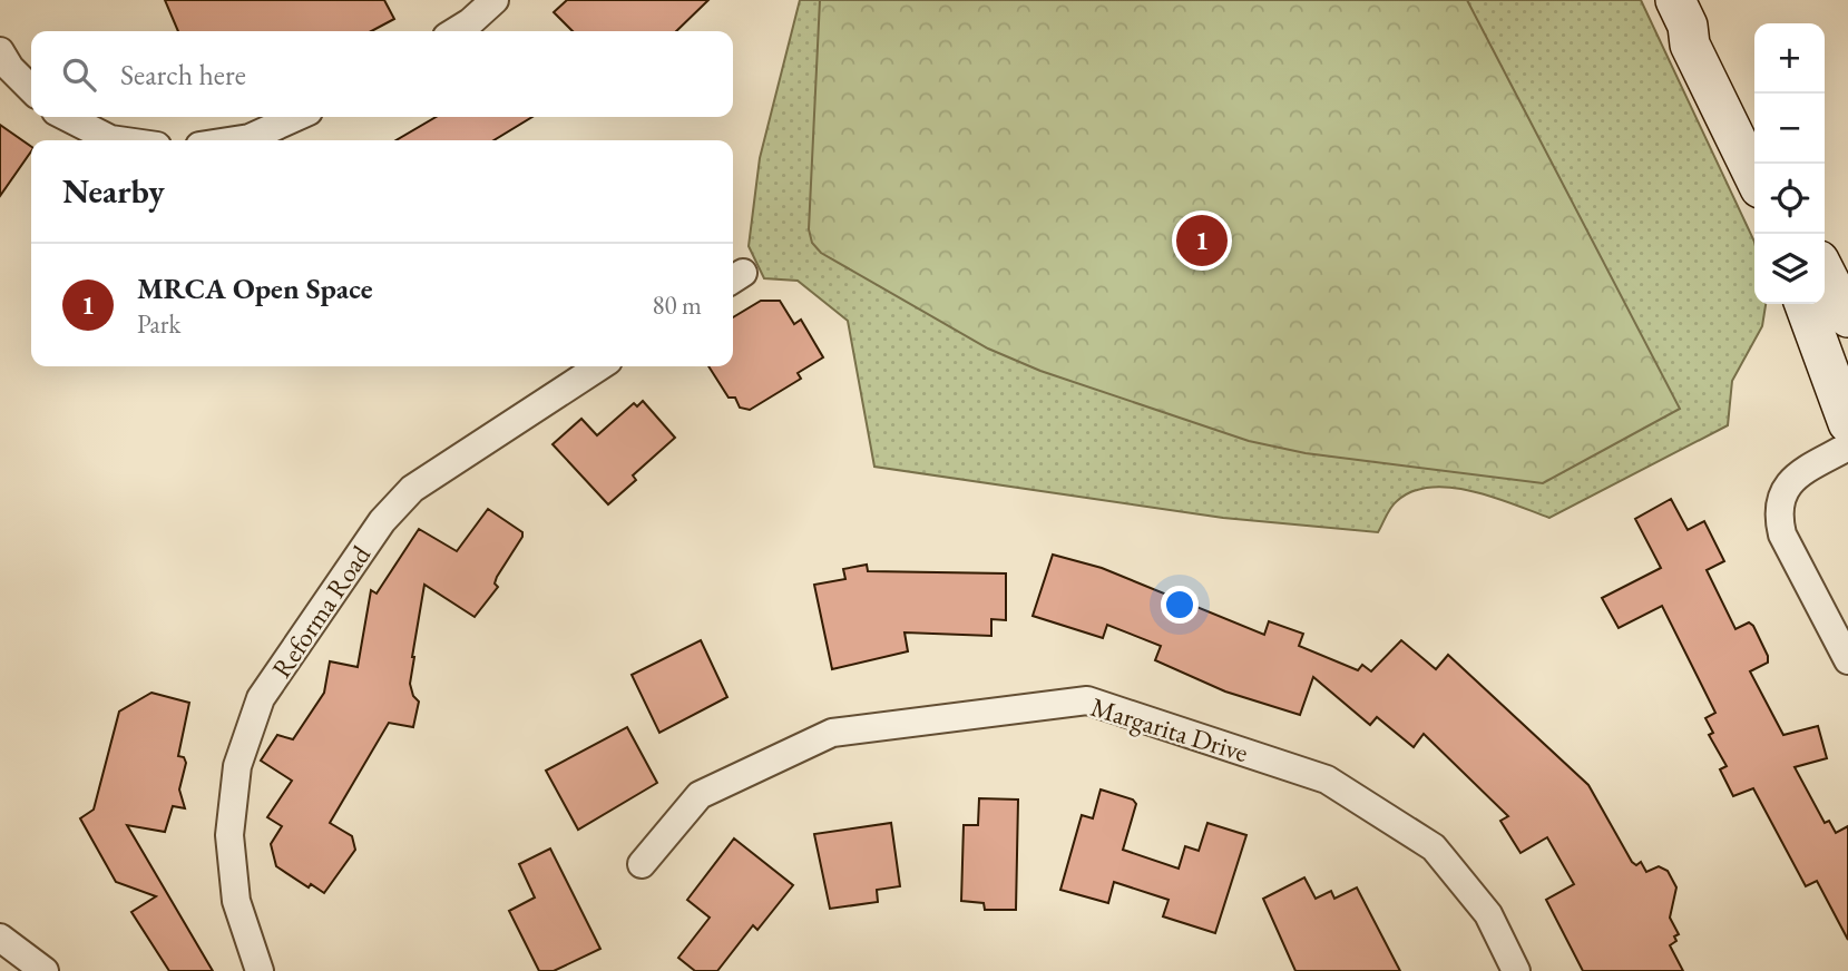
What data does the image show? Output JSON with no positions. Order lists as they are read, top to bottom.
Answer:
{
  "streets": {
    "street": ["Reforma Road", "Margarita Drive"]
  },
  "page": {
    "map_buttons": ["+", "−"],
    "search": "Search here",
    "heading": "Nearby",
    "pins": "1",
    "list": [
      {
        "mark": "1",
        "name": "MRCA Open Space",
        "note": "Park",
        "value": "80 m"
      }
    ]
  }
}
